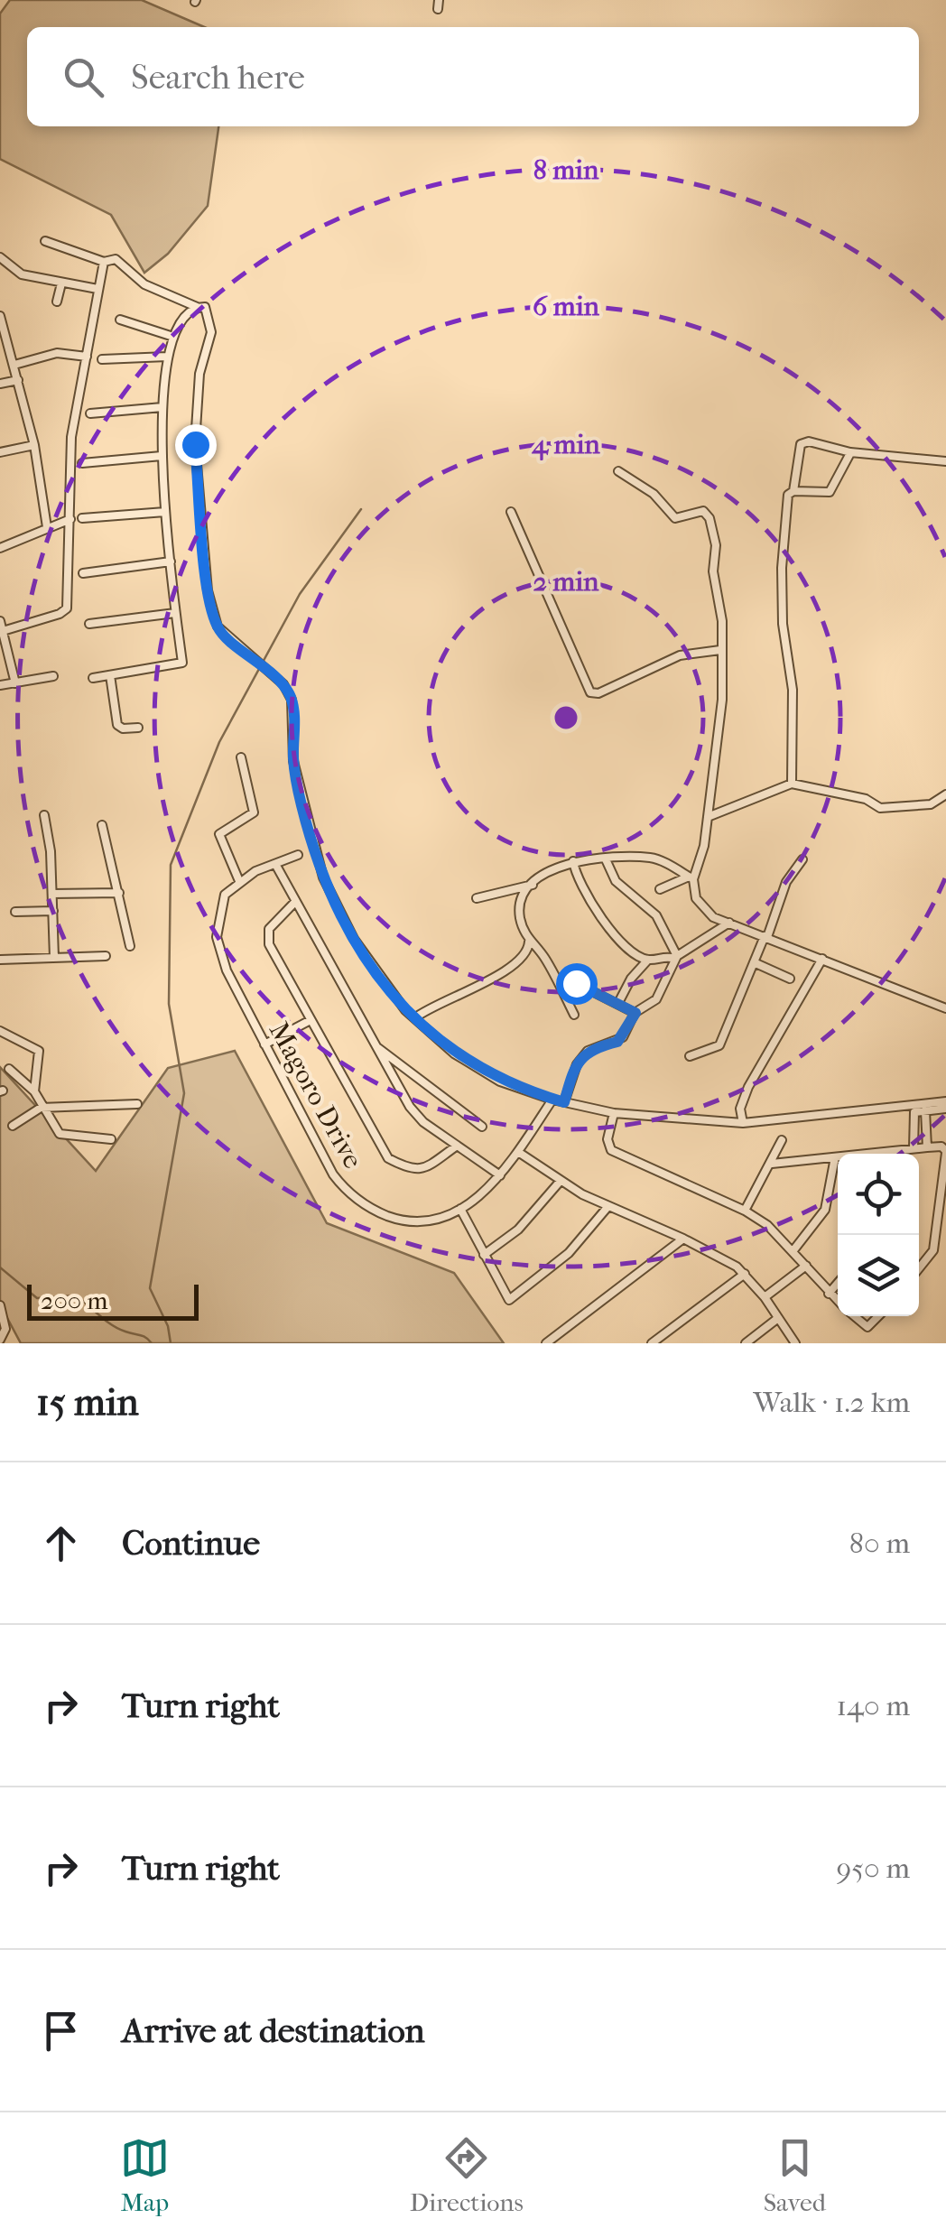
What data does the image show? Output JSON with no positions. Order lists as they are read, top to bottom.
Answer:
{
  "streets": {
    "street": ["Magoro Drive"]
  },
  "scale_bar": "200 m",
  "page": {
    "search": "Search here",
    "scale": "200 m",
    "heading": ["15 min", "Walk · 1.2 km"],
    "list": [
      ["Continue", "80 m"],
      ["Turn right", "140 m"],
      ["Turn right", "950 m"],
      "Arrive at destination"
    ],
    "nav": ["Map", "Directions", "Saved"]
  },
  "rings": [
    "8 min",
    "6 min",
    "4 min",
    "2 min"
  ]
}
